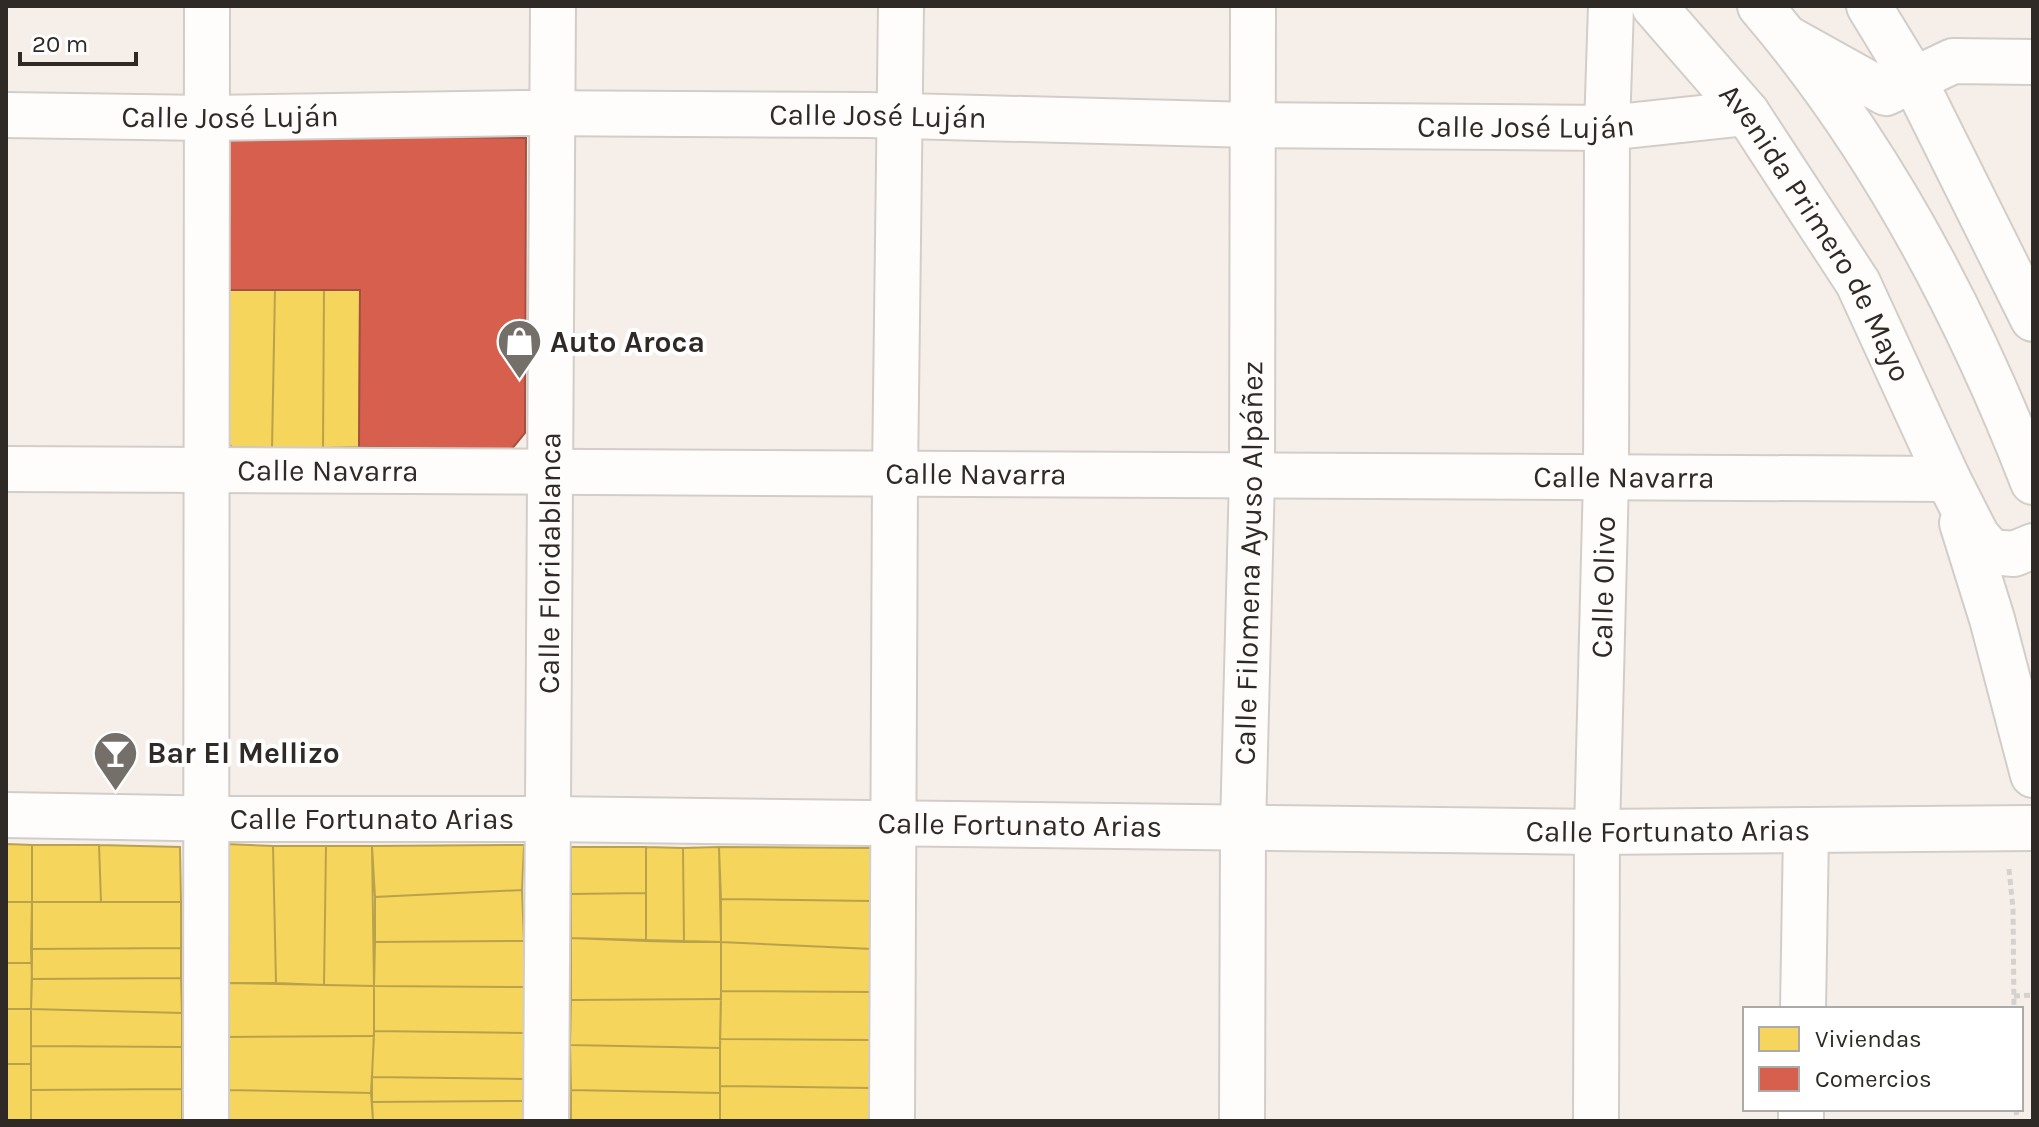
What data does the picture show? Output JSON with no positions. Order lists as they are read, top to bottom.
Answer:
{
  "streets": {
    "street": [
      "Calle José Luján",
      "Avenida Primero de Mayo",
      "Calle Navarra",
      "Calle Floridablanca",
      "Calle Filomena Ayuso Alpáñez",
      "Calle Olivo",
      "Calle Fortunato Arias"
    ]
  },
  "crossings": [
    ["Calle José Luján", "Avenida Primero de Mayo"],
    ["Calle José Luján", "Calle Floridablanca"],
    ["Calle José Luján", "Calle Filomena Ayuso Alpáñez"],
    ["Calle José Luján", "Calle Olivo"],
    ["Avenida Primero de Mayo", "Calle Navarra"],
    ["Calle Navarra", "Calle Floridablanca"],
    ["Calle Navarra", "Calle Filomena Ayuso Alpáñez"],
    ["Calle Navarra", "Calle Olivo"],
    ["Calle Floridablanca", "Calle Fortunato Arias"],
    ["Calle Filomena Ayuso Alpáñez", "Calle Fortunato Arias"],
    ["Calle Olivo", "Calle Fortunato Arias"]
  ],
  "places": {
    "shop": ["Auto Aroca"],
    "bar": ["Bar El Mellizo"]
  },
  "legend": ["Viviendas", "Comercios"],
  "scale_bar": "20 m"
}
